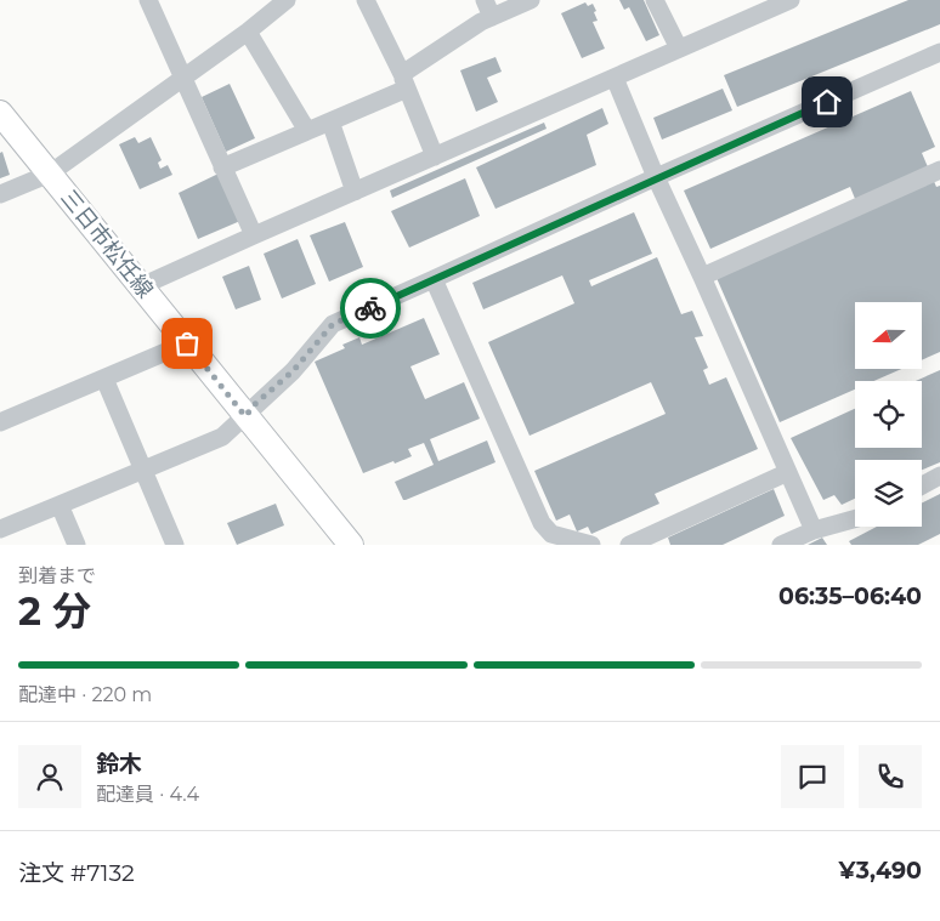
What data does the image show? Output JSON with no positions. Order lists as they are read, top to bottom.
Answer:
{
  "streets": {
    "main road": ["三日市松任線"]
  },
  "north": "left",
  "page": {
    "heading": ["2 分", "到着まで", "06:35–06:40"],
    "panel": [
      "鈴木",
      "配達員 · 4.4",
      "注文 #7132",
      "¥3,490"
    ],
    "bar": "配達中 · 220 m"
  }
}
